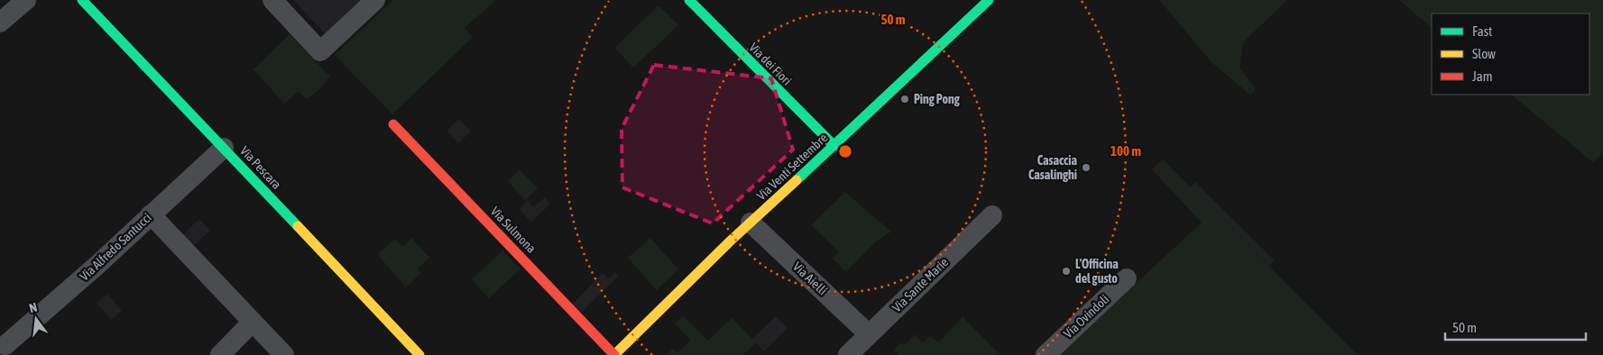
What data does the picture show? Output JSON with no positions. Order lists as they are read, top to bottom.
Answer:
{
  "streets": {
    "street": [
      "Via dei Fiori",
      "Via Venti Settembre",
      "Via Pescara",
      "Via Sulmona",
      "Via Alfredo Santucci",
      "Via Aielli",
      "Via Sante Marie",
      "Via Ovindoli"
    ]
  },
  "crossings": [
    ["Via dei Fiori", "Via Venti Settembre"],
    ["Via Venti Settembre", "Via Sulmona"],
    ["Via Venti Settembre", "Via Aielli"],
    ["Via Pescara", "Via Alfredo Santucci"],
    ["Via Aielli", "Via Sante Marie"]
  ],
  "places": ["Ping Pong", "Casaccia Casalinghi", "L'Officina del gusto"],
  "legend": ["Fast", "Slow", "Jam"],
  "scale_bar": "50 m",
  "north": "top",
  "rings": ["50 m", "100 m"]
}
